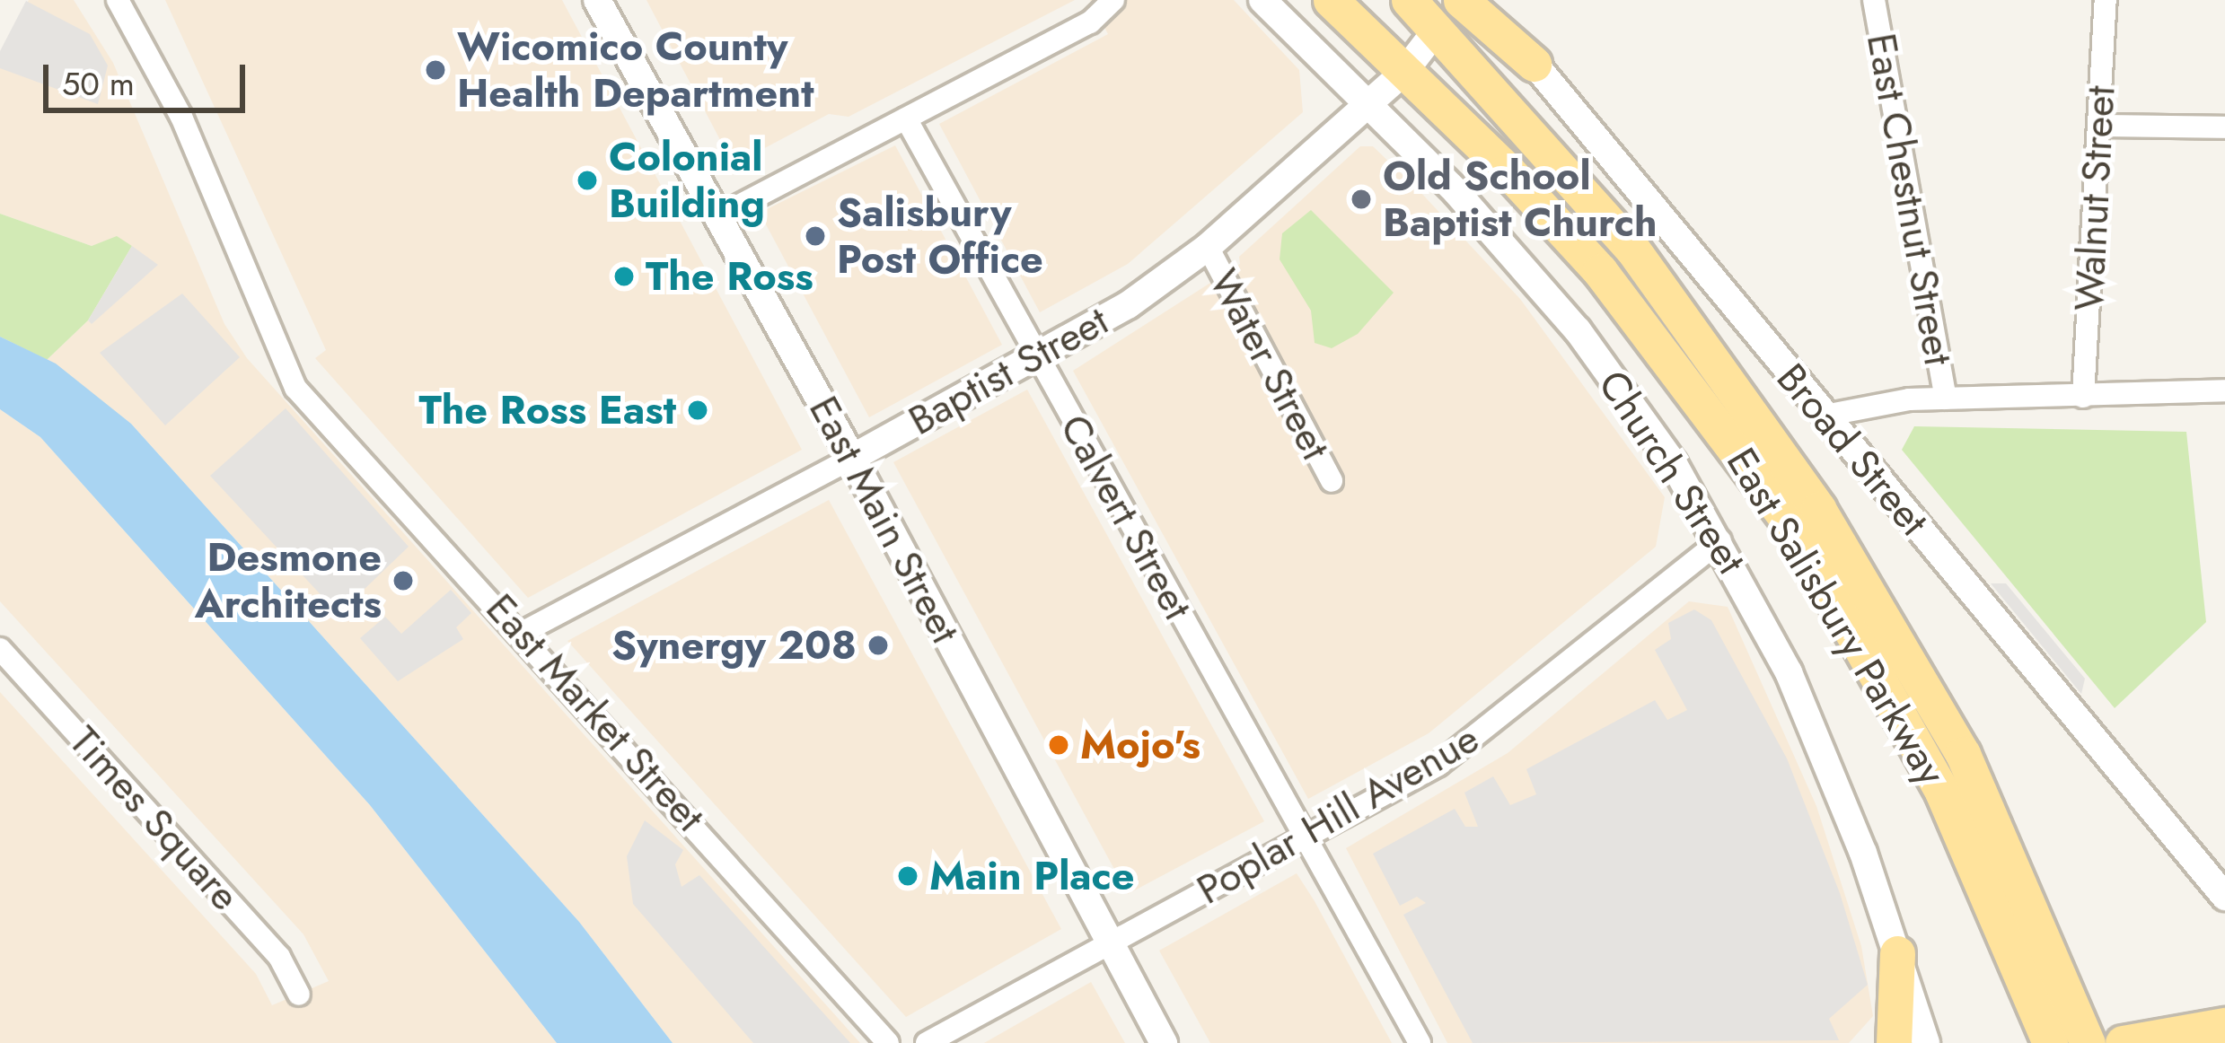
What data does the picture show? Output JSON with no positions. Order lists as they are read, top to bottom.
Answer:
{
  "streets": {
    "main road": ["East Salisbury Parkway"],
    "street": [
      "Walnut Street",
      "East Chestnut Street",
      "Water Street",
      "Baptist Street",
      "Broad Street",
      "Church Street",
      "Calvert Street",
      "East Main Street",
      "East Market Street",
      "Poplar Hill Avenue",
      "Times Square"
    ]
  },
  "crossings": [
    ["Water Street", "Baptist Street"],
    ["Baptist Street", "Church Street"],
    ["Baptist Street", "Calvert Street"],
    ["Baptist Street", "East Main Street"],
    ["Baptist Street", "East Salisbury Parkway"],
    ["Baptist Street", "East Market Street"],
    ["Church Street", "Poplar Hill Avenue"],
    ["Calvert Street", "Poplar Hill Avenue"],
    ["East Main Street", "Poplar Hill Avenue"]
  ],
  "places": [
    "Wicomico County Health Department",
    "Colonial Building",
    "Old School Baptist Church",
    "Salisbury Post Office",
    "The Ross",
    "The Ross East",
    "Desmone Architects",
    "Synergy 208",
    "Mojo's",
    "Main Place"
  ],
  "scale_bar": "50 m"
}
